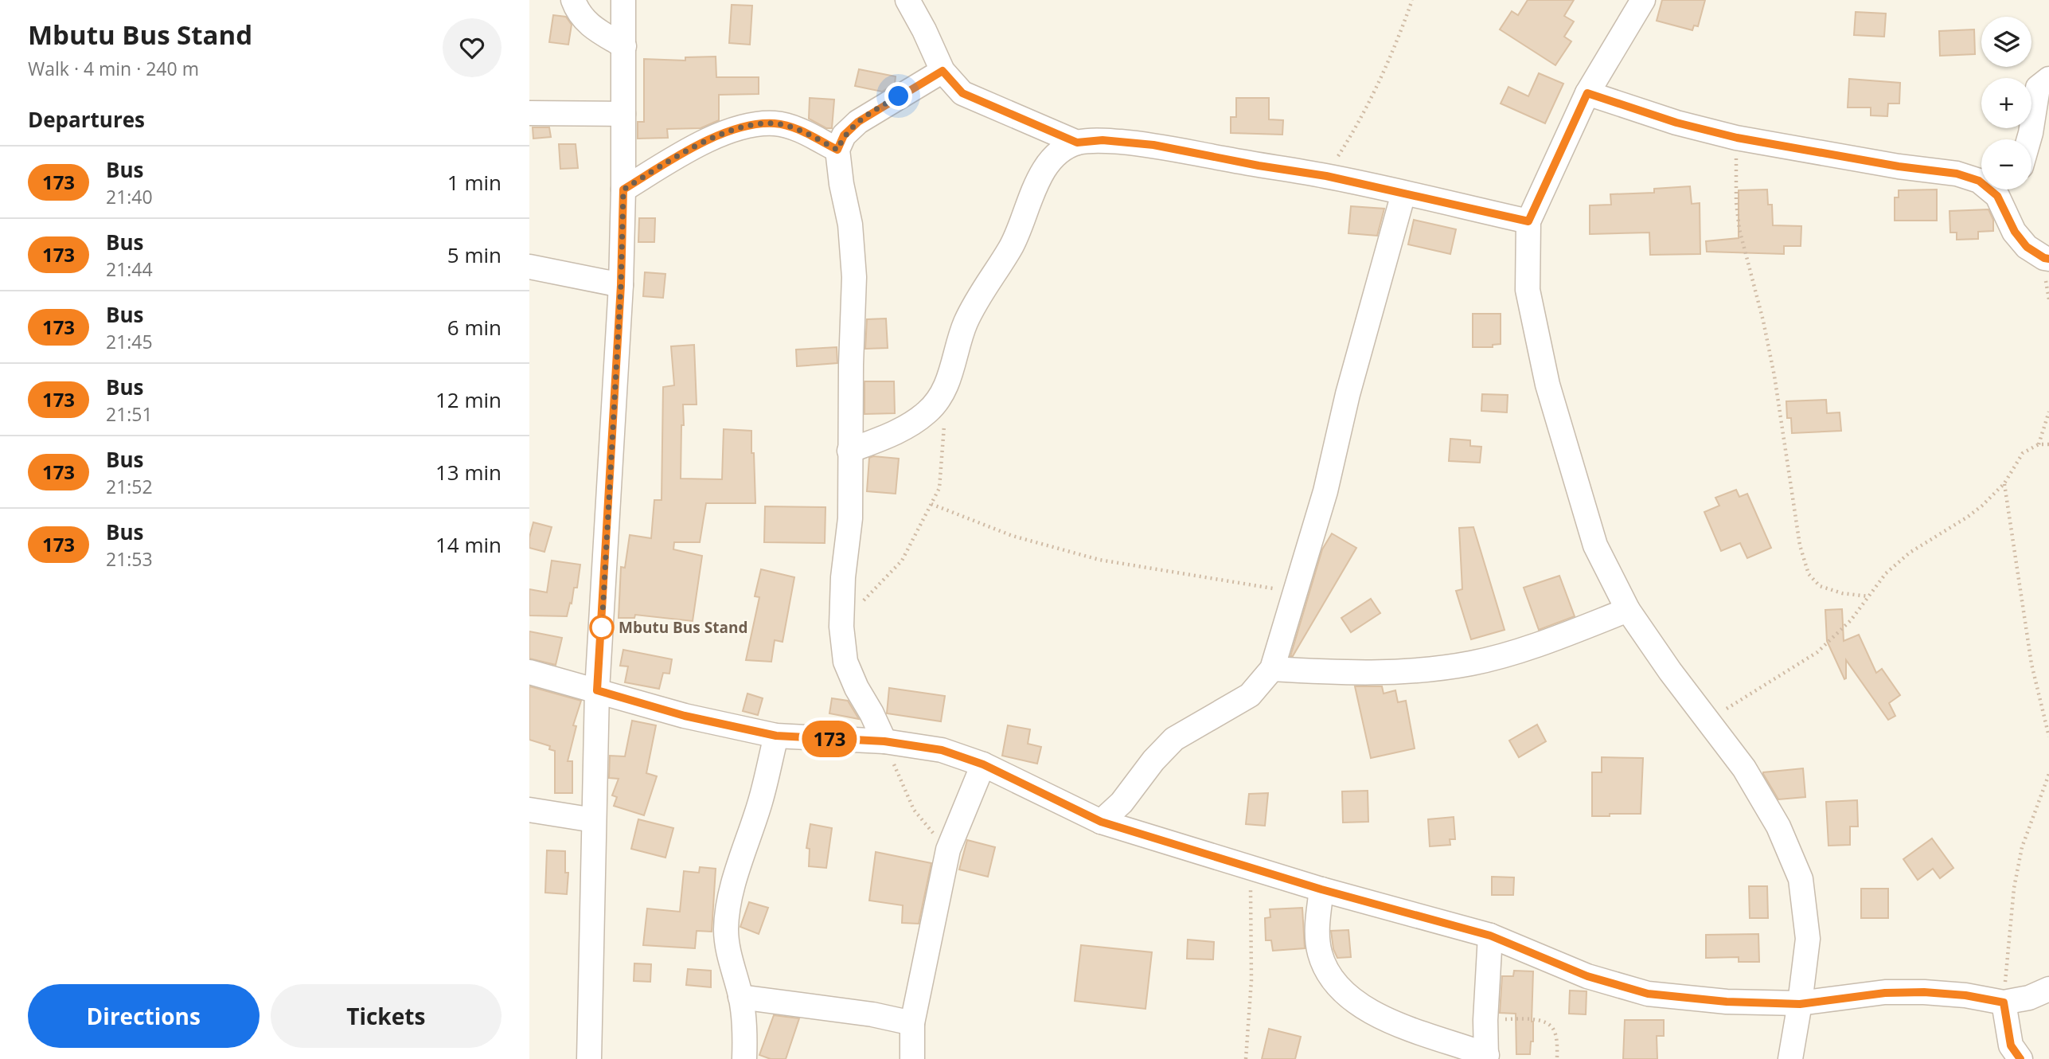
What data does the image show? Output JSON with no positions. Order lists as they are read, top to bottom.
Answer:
{
  "places": ["Mbutu Bus Stand"],
  "lines": ["bus line 173"],
  "page": {
    "heading": [
      ["Mbutu Bus Stand", "Walk · 4 min · 240 m"],
      "Departures"
    ],
    "on_map": "173",
    "map_buttons": ["+", "−"],
    "list": [
      {
        "mark": "173",
        "name": "Bus",
        "note": "21:40",
        "value": "1 min"
      },
      {
        "mark": "173",
        "name": "Bus",
        "note": "21:44",
        "value": "5 min"
      },
      {
        "mark": "173",
        "name": "Bus",
        "note": "21:45",
        "value": "6 min"
      },
      {
        "mark": "173",
        "name": "Bus",
        "note": "21:51",
        "value": "12 min"
      },
      {
        "mark": "173",
        "name": "Bus",
        "note": "21:52",
        "value": "13 min"
      },
      {
        "mark": "173",
        "name": "Bus",
        "note": "21:53",
        "value": "14 min"
      }
    ],
    "buttons": ["Directions", "Tickets"]
  }
}
